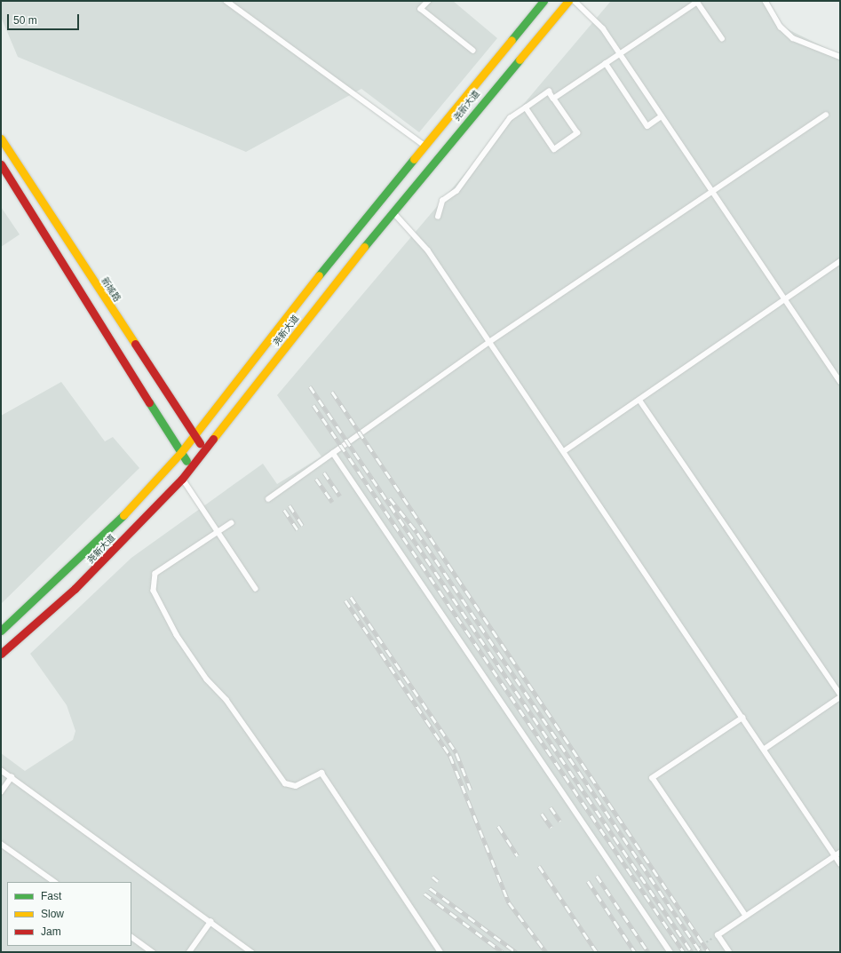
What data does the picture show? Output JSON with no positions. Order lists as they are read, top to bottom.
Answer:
{
  "streets": {
    "main road": ["尧新大道", "新城路"]
  },
  "crossings": [
    ["尧新大道", "新城路"]
  ],
  "legend": ["Fast", "Slow", "Jam"],
  "scale_bar": "50 m"
}
